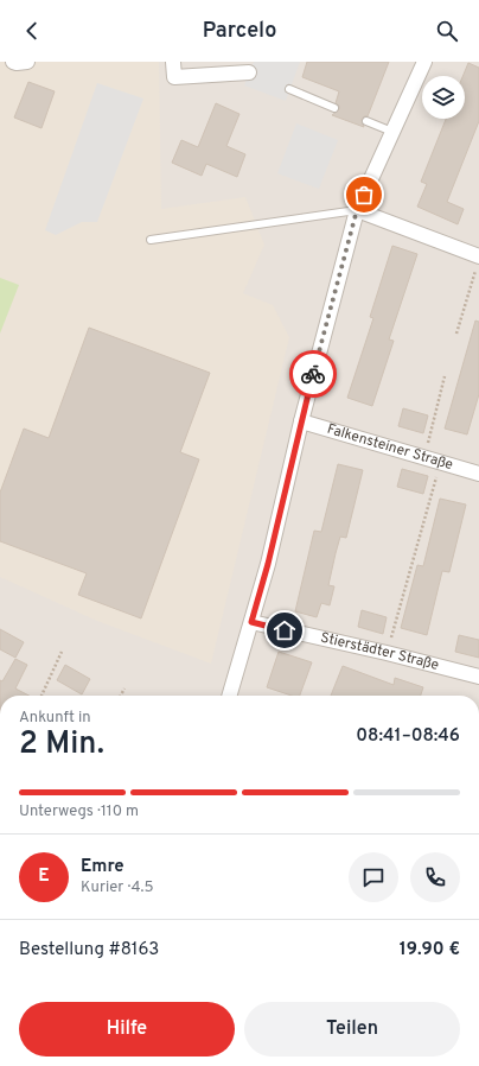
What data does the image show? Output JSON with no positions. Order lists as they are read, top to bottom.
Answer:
{
  "streets": {
    "street": ["Falkensteiner Straße", "Stierstädter Straße"]
  },
  "page": {
    "header": "Parcelo",
    "heading": ["2 Min.", "Ankunft in", "08:41–08:46"],
    "panel": [
      "Emre",
      "Kurier · 4.5",
      "Bestellung #8163",
      "19.90 €"
    ],
    "bar": "Unterwegs · 110 m",
    "round": "E",
    "buttons": ["Hilfe", "Teilen"]
  }
}
